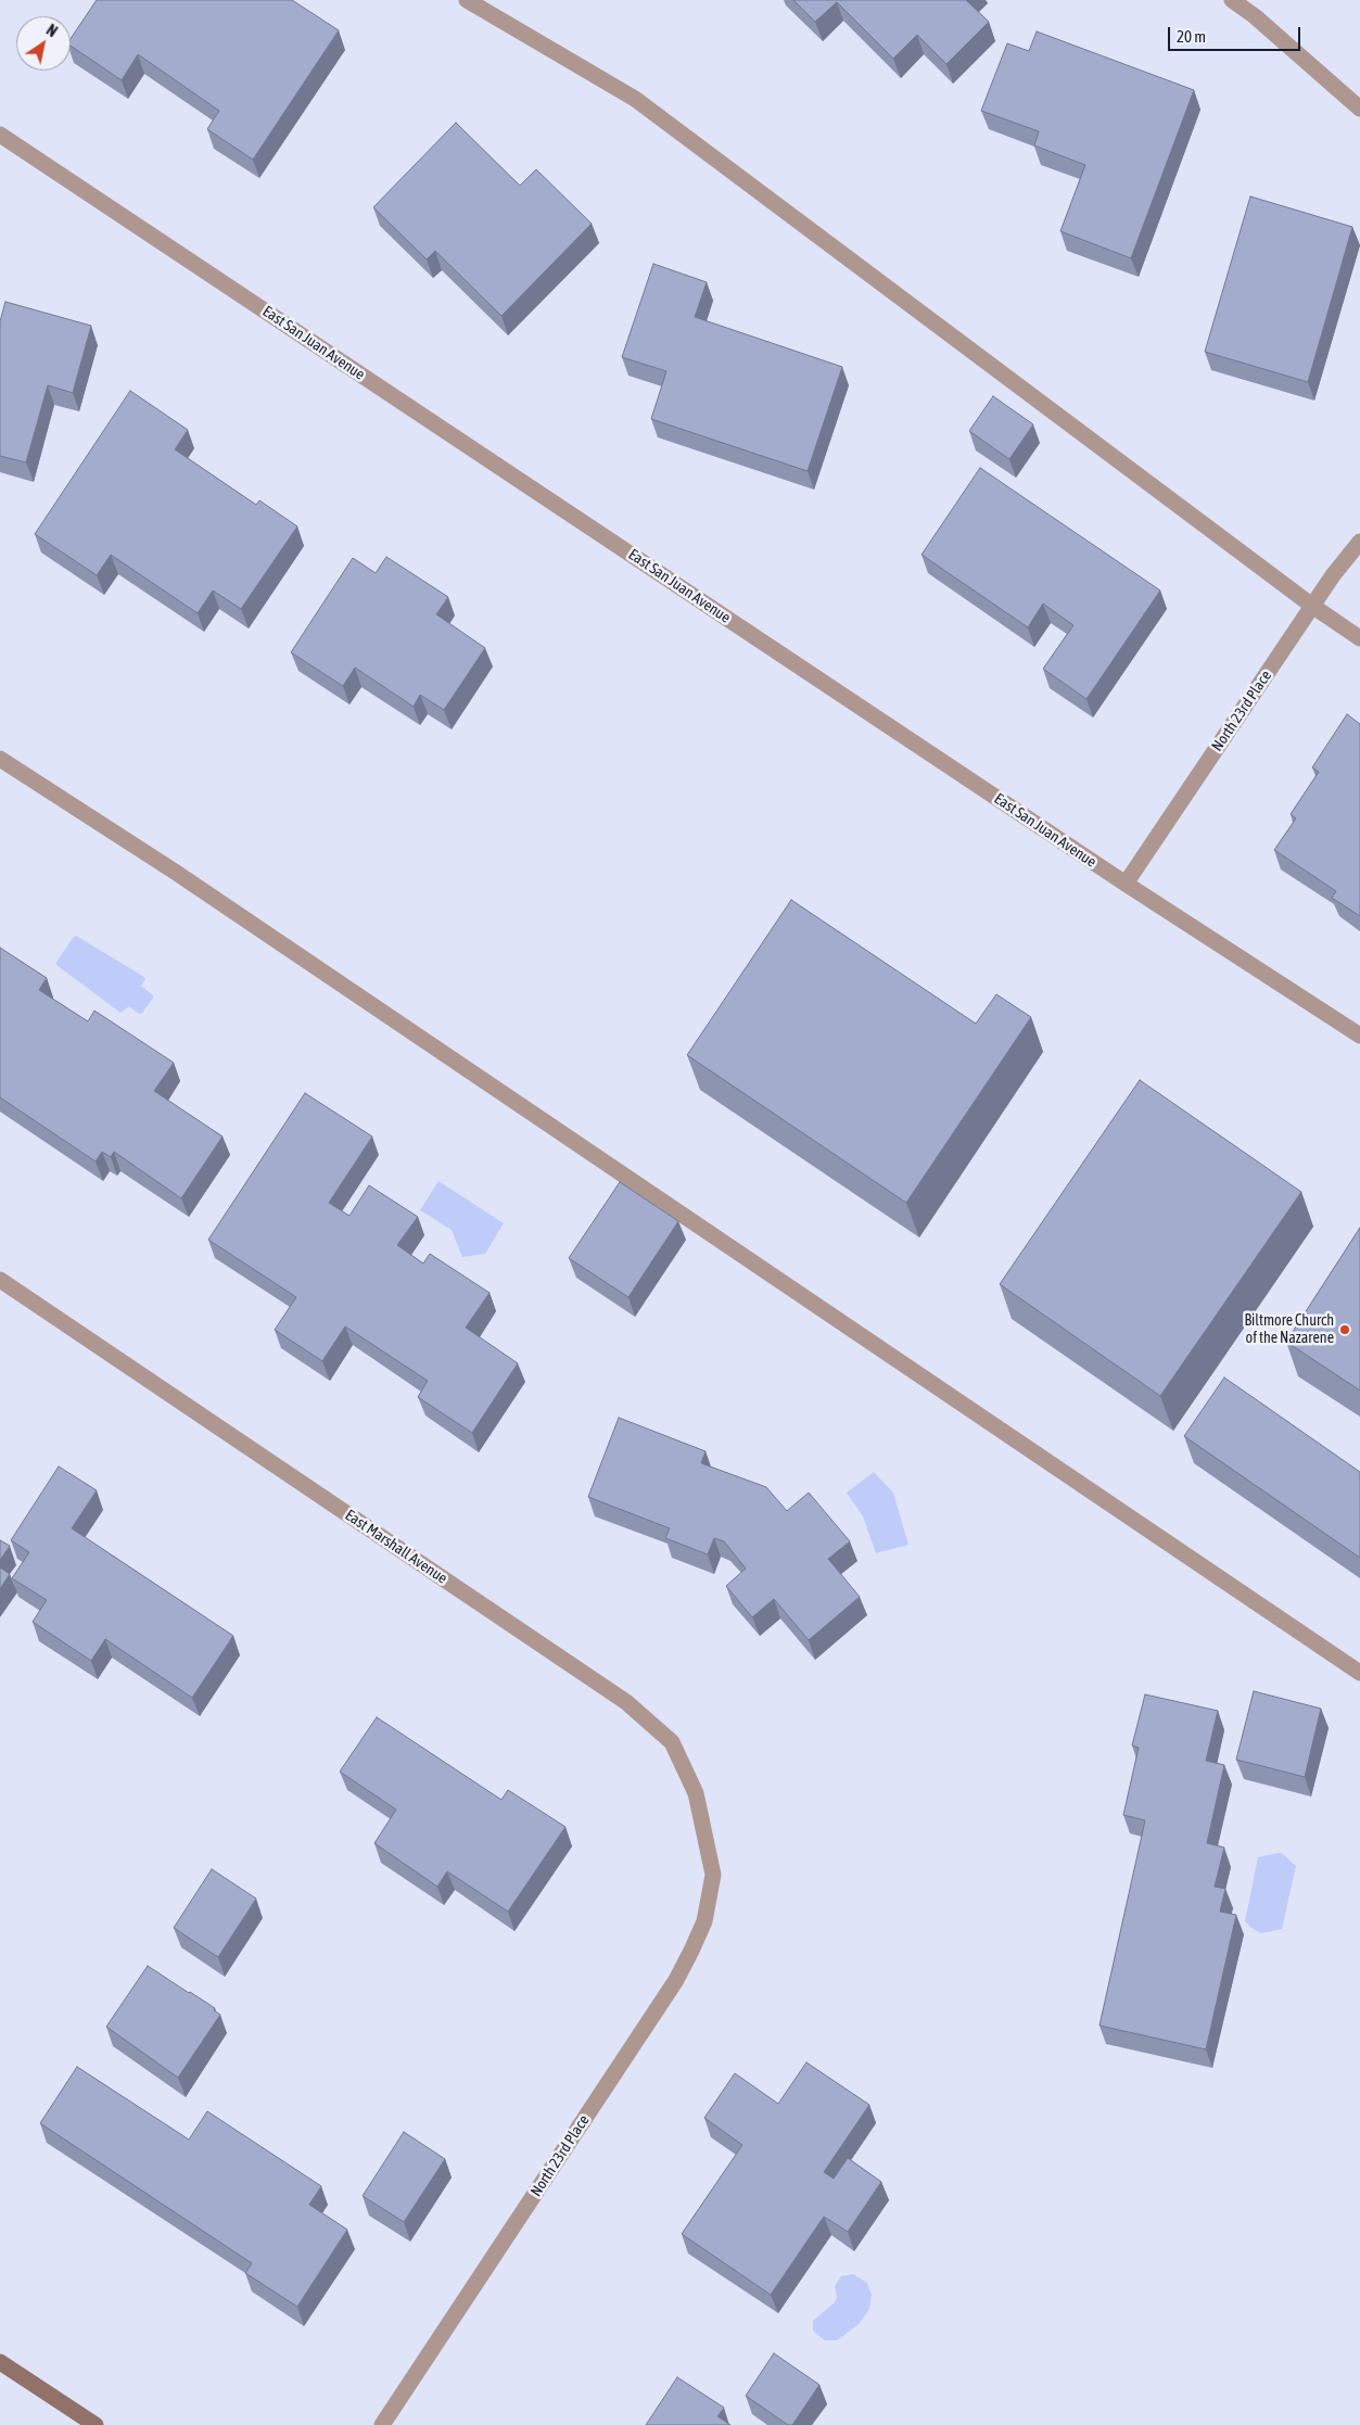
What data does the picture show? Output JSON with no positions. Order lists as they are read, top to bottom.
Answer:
{
  "streets": {
    "street": ["East San Juan Avenue", "North 23rd Place", "East Marshall Avenue"]
  },
  "crossings": [
    ["East San Juan Avenue", "North 23rd Place"],
    ["North 23rd Place", "East Marshall Avenue"]
  ],
  "places": ["Biltmore Church of the Nazarene"],
  "scale_bar": "20 m",
  "north": "top right"
}
